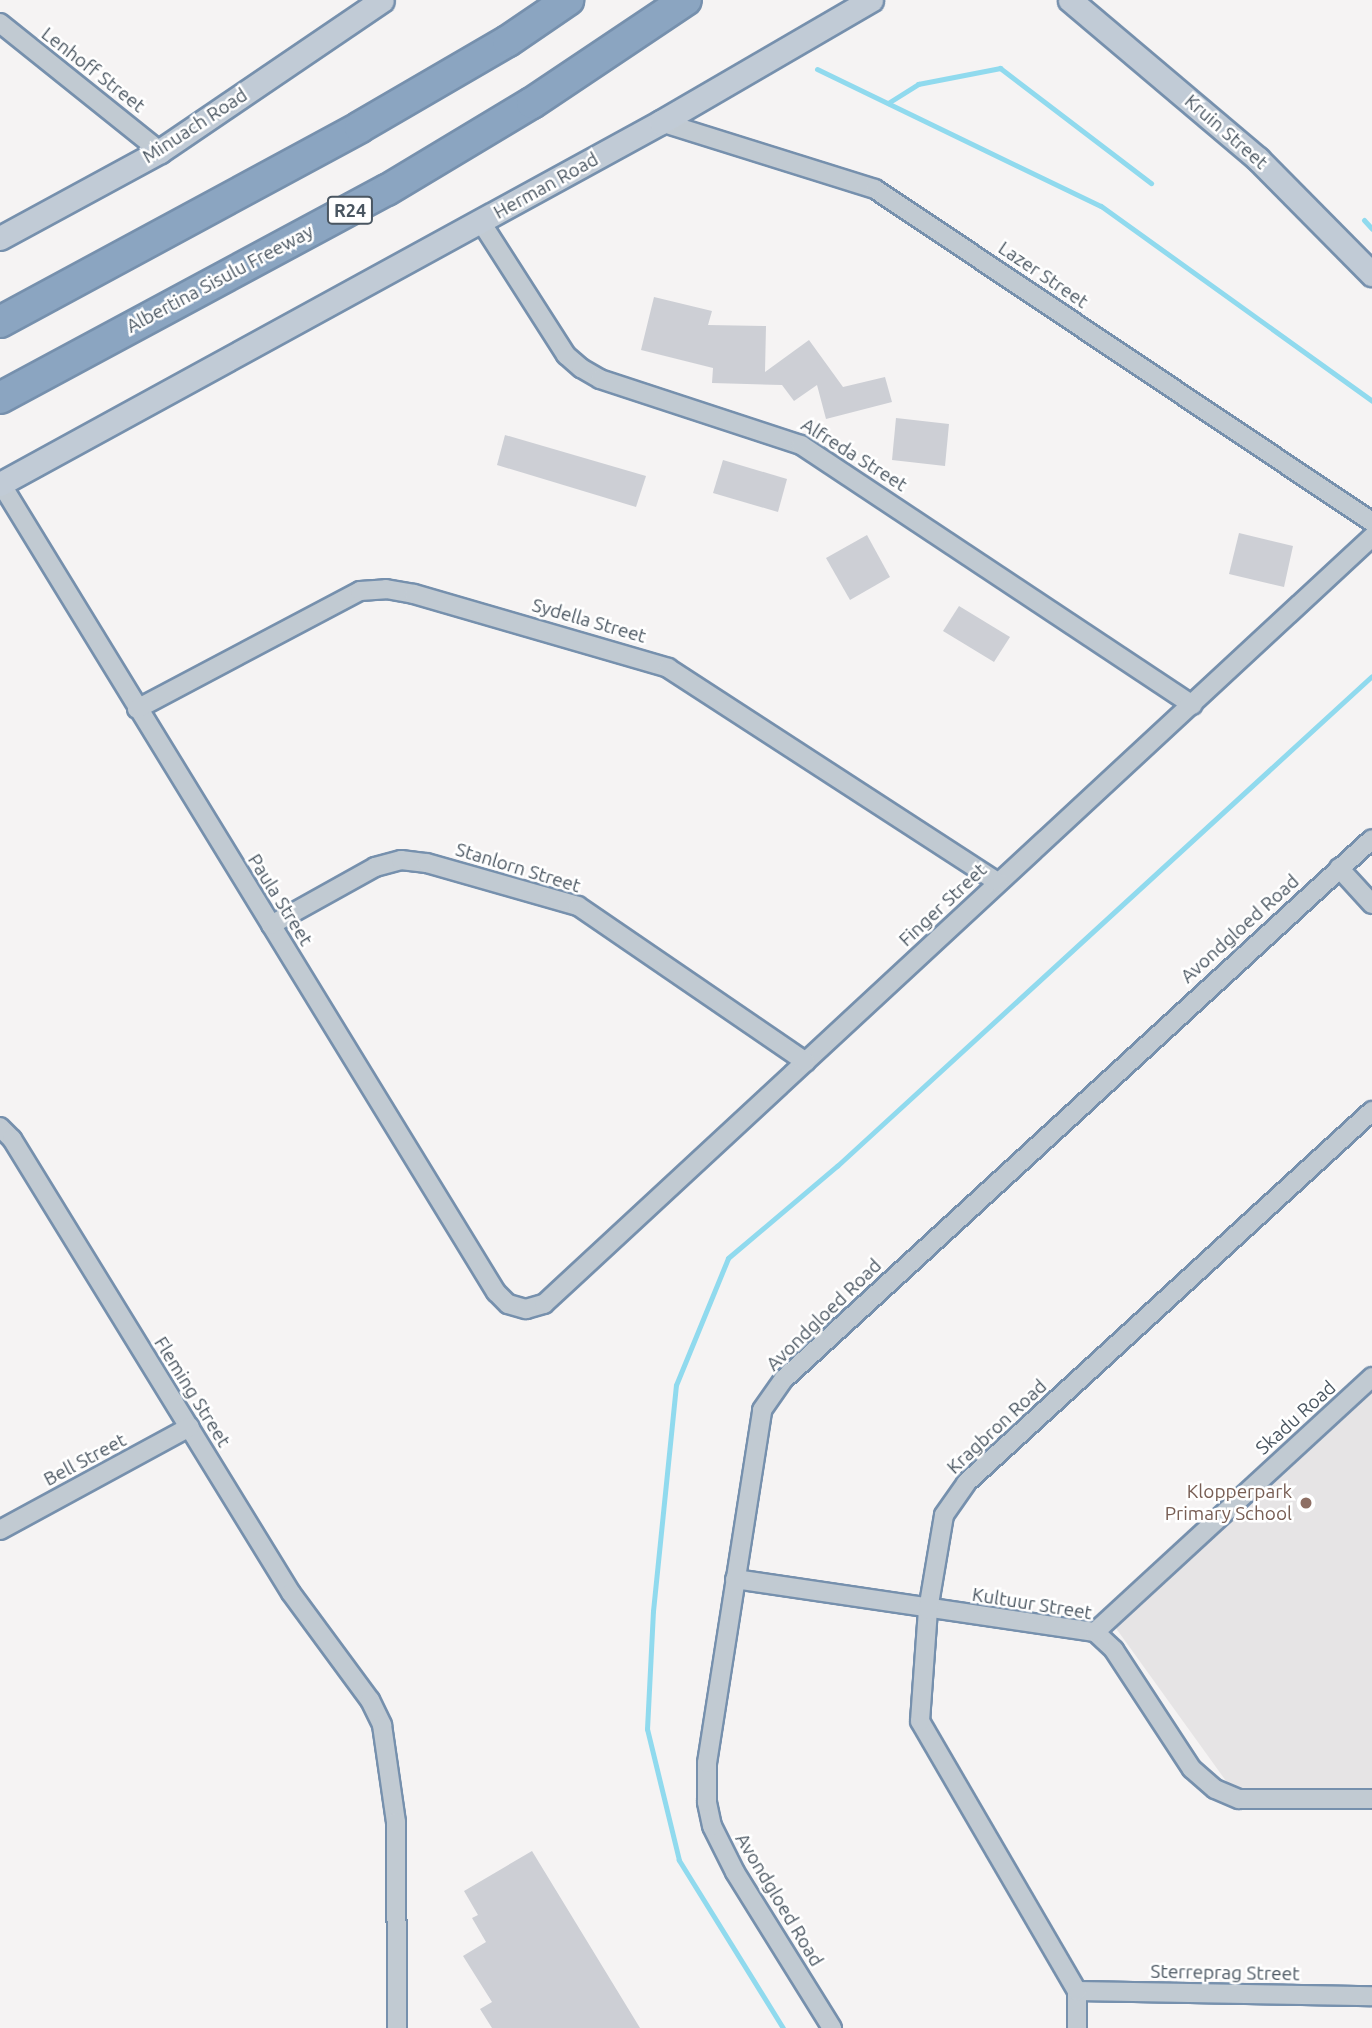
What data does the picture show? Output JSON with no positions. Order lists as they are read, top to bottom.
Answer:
{
  "streets": {
    "highway": ["R24", "Albertina Sisulu Freeway"],
    "main road": ["Minuach Road", "Kruin Street", "Herman Road"],
    "street": [
      "Lenhoff Street",
      "Lazer Street",
      "Alfreda Street",
      "Sydella Street",
      "Stanlorn Street",
      "Paula Street",
      "Finger Street",
      "Avondgloed Road",
      "Fleming Street",
      "Skadu Road",
      "Kragbron Road",
      "Bell Street",
      "Kultuur Street",
      "Sterreprag Street"
    ]
  },
  "crossings": [
    ["Lenhoff Street", "Minuach Road"],
    ["Herman Road", "Lazer Street"],
    ["Herman Road", "Alfreda Street"],
    ["Herman Road", "Paula Street"],
    ["Alfreda Street", "Finger Street"],
    ["Sydella Street", "Paula Street"],
    ["Sydella Street", "Finger Street"],
    ["Stanlorn Street", "Paula Street"],
    ["Stanlorn Street", "Finger Street"],
    ["Paula Street", "Finger Street"],
    ["Avondgloed Road", "Kultuur Street"],
    ["Fleming Street", "Bell Street"],
    ["Skadu Road", "Kultuur Street"],
    ["Kragbron Road", "Kultuur Street"],
    ["Kragbron Road", "Sterreprag Street"]
  ],
  "places": ["Klopperpark Primary School"]
}
